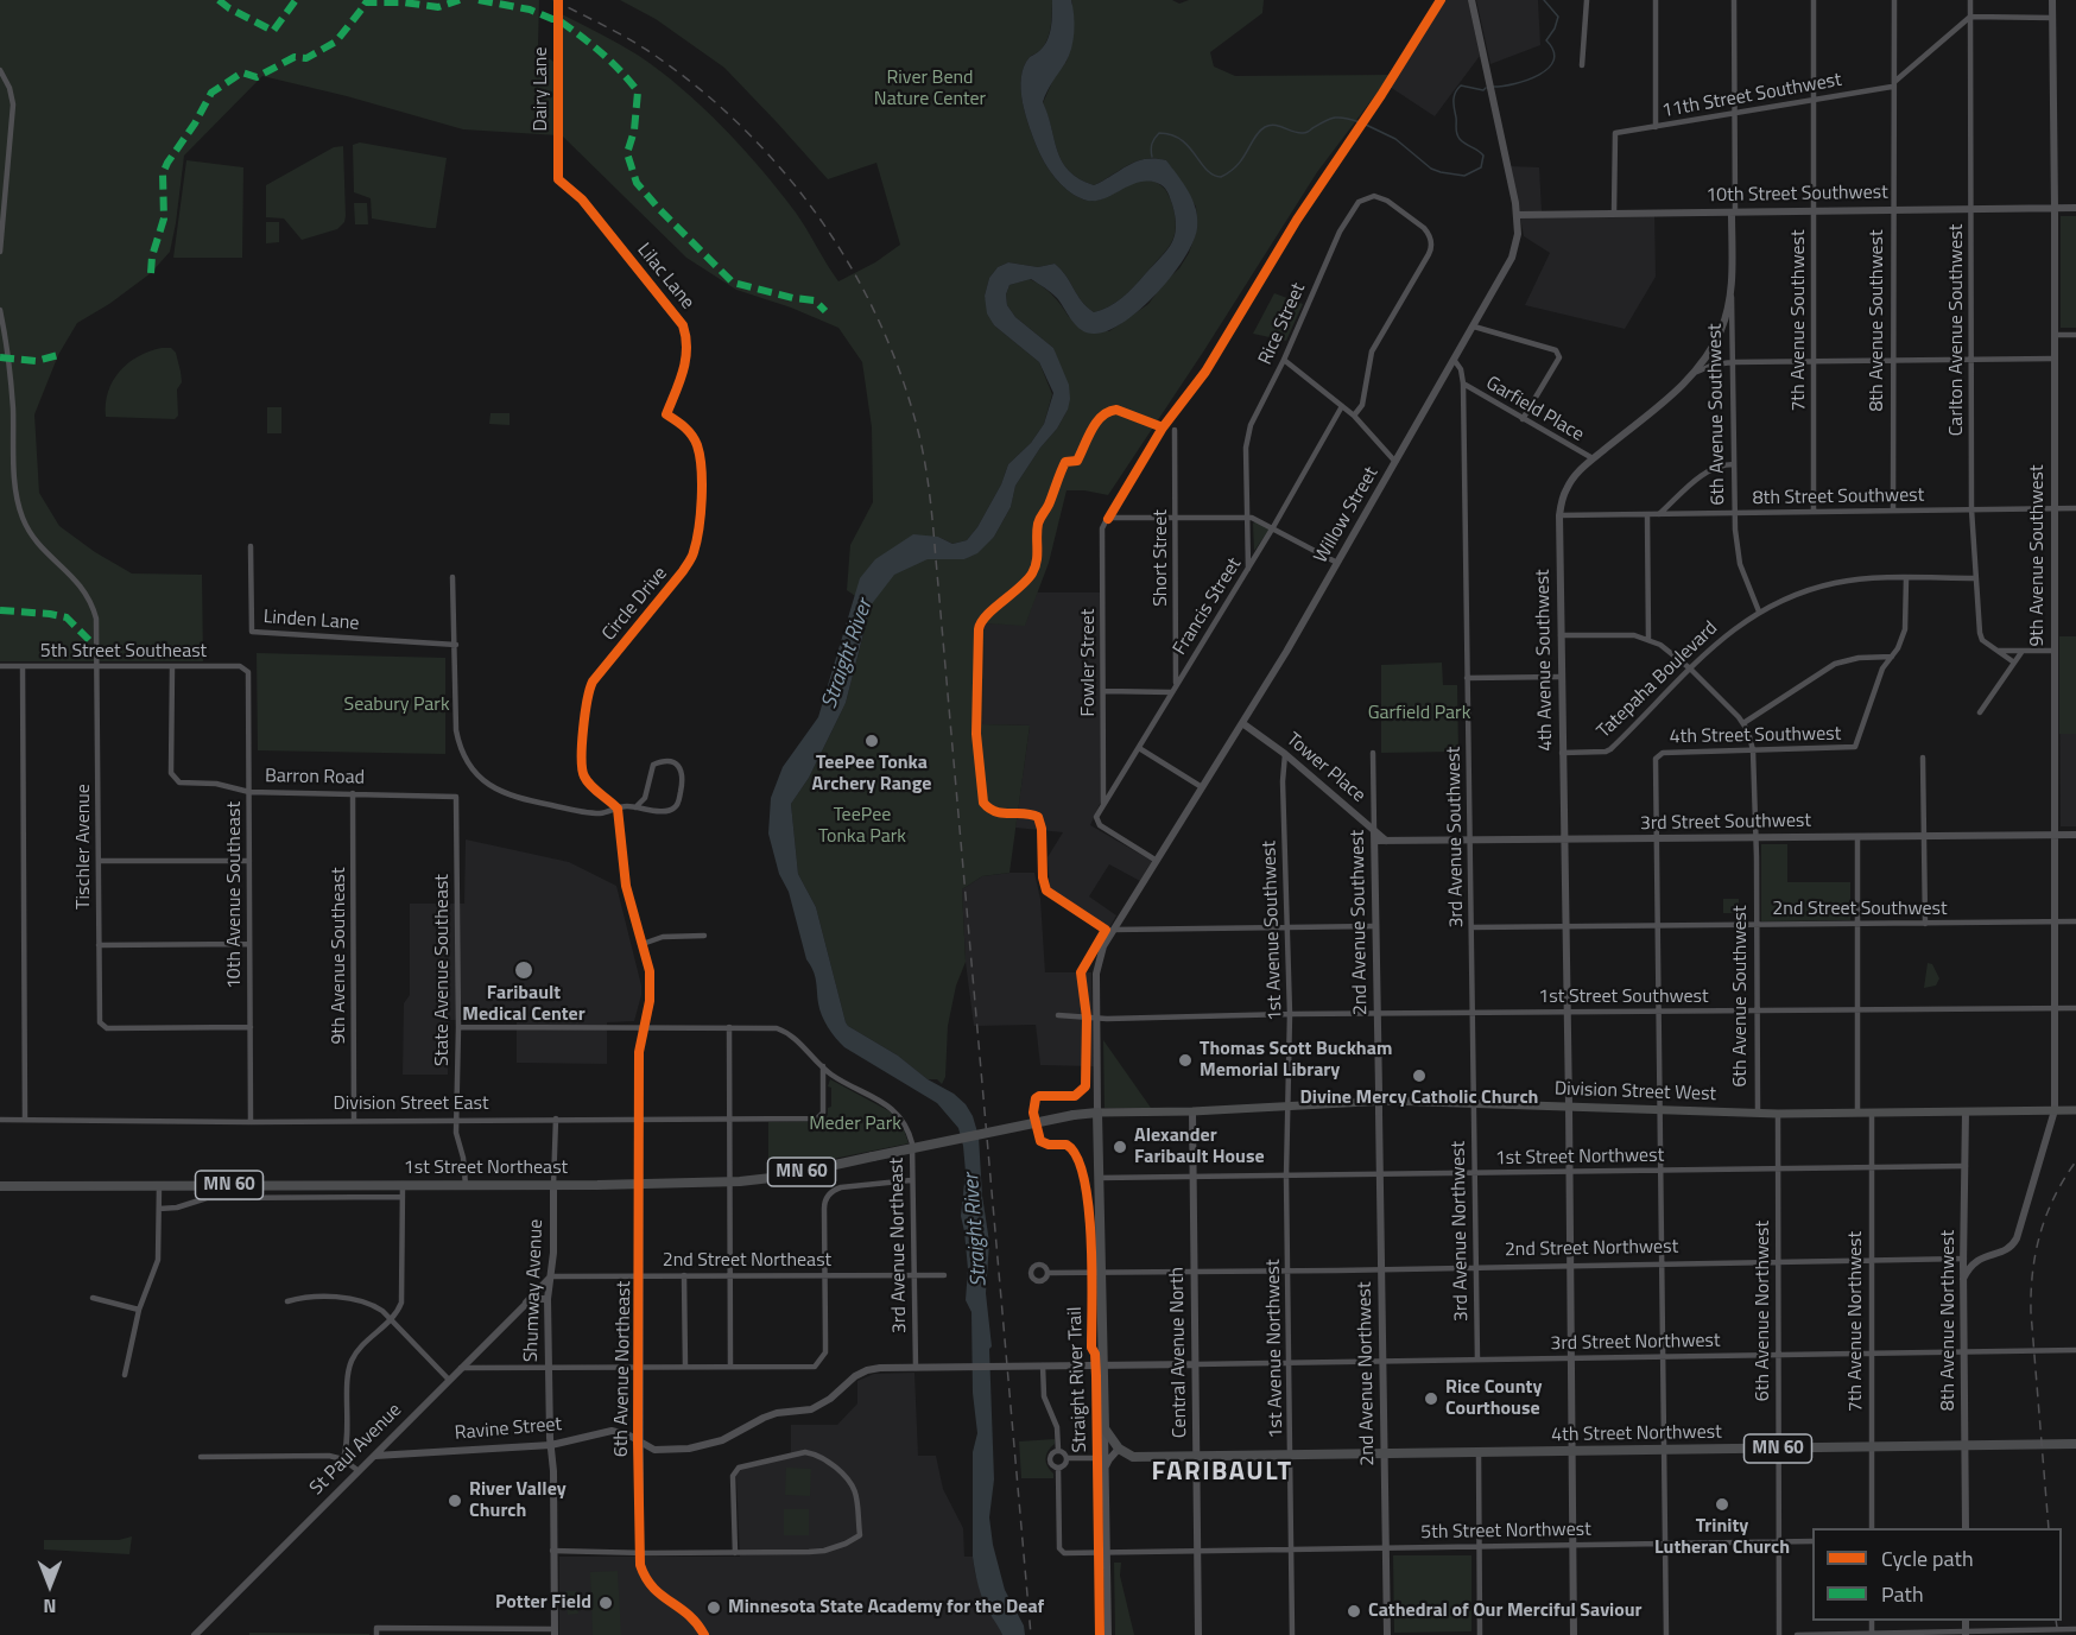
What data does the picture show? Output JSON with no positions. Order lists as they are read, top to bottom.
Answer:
{
  "streets": {
    "main road": [
      "Division Street West",
      "1st Street Northeast",
      "MN 60",
      "4th Street Northwest"
    ],
    "street": [
      "Dairy Lane",
      "11th Street Southwest",
      "10th Street Southwest",
      "Lilac Lane",
      "7th Avenue Southwest",
      "8th Avenue Southwest",
      "Rice Street",
      "Carlton Avenue Southwest",
      "Garfield Place",
      "6th Avenue Southwest",
      "8th Street Southwest",
      "Willow Street",
      "9th Avenue Southwest",
      "Short Street",
      "Circle Drive",
      "Francis Street",
      "Linden Lane",
      "5th Street Southeast",
      "4th Avenue Southwest",
      "Fowler Street",
      "Tatepaha Boulevard",
      "4th Street Southwest",
      "Tower Place",
      "Barron Road",
      "3rd Street Southwest",
      "3rd Avenue Southwest",
      "Tischler Avenue",
      "10th Avenue Southeast",
      "2nd Street Southwest",
      "2nd Avenue Southwest",
      "1st Avenue Southwest",
      "9th Avenue Southeast",
      "State Avenue Southeast",
      "1st Street Southwest",
      "Division Street East",
      "1st Street Northwest",
      "3rd Avenue Northwest",
      "3rd Avenue Northeast",
      "2nd Street Northwest",
      "2nd Street Northeast",
      "Shumway Avenue",
      "6th Avenue Northwest",
      "8th Avenue Northwest",
      "7th Avenue Northwest",
      "3rd Street Northwest",
      "1st Avenue Northwest",
      "Central Avenue North",
      "6th Avenue Northeast",
      "2nd Avenue Northwest",
      "Ravine Street",
      "St Paul Avenue",
      "5th Street Northwest"
    ],
    "cycle path": ["Straight River Trail"]
  },
  "crossings": [
    ["Dairy Lane", "Lilac Lane"],
    ["11th Street Southwest", "10th Street Southwest"],
    ["11th Street Southwest", "7th Avenue Southwest"],
    ["11th Street Southwest", "8th Avenue Southwest"],
    ["11th Street Southwest", "6th Avenue Southwest"],
    ["10th Street Southwest", "7th Avenue Southwest"],
    ["10th Street Southwest", "8th Avenue Southwest"],
    ["10th Street Southwest", "Carlton Avenue Southwest"],
    ["10th Street Southwest", "6th Avenue Southwest"],
    ["10th Street Southwest", "Willow Street"],
    ["10th Street Southwest", "9th Avenue Southwest"],
    ["Lilac Lane", "Circle Drive"],
    ["7th Avenue Southwest", "8th Street Southwest"],
    ["8th Avenue Southwest", "8th Street Southwest"],
    ["Rice Street", "Francis Street"],
    ["Carlton Avenue Southwest", "8th Street Southwest"],
    ["Carlton Avenue Southwest", "Tatepaha Boulevard"],
    ["Garfield Place", "4th Avenue Southwest"],
    ["Garfield Place", "3rd Avenue Southwest"],
    ["6th Avenue Southwest", "8th Street Southwest"],
    ["6th Avenue Southwest", "4th Avenue Southwest"],
    ["6th Avenue Southwest", "Tatepaha Boulevard"],
    ["6th Avenue Southwest", "4th Street Southwest"],
    ["6th Avenue Southwest", "3rd Street Southwest"],
    ["6th Avenue Southwest", "2nd Street Southwest"],
    ["6th Avenue Southwest", "1st Street Southwest"],
    ["6th Avenue Southwest", "Division Street West"],
    ["8th Street Southwest", "9th Avenue Southwest"],
    ["8th Street Southwest", "4th Avenue Southwest"],
    ["Willow Street", "Francis Street"],
    ["Willow Street", "Tower Place"],
    ["Willow Street", "3rd Avenue Southwest"],
    ["Willow Street", "1st Street Southwest"],
    ["Willow Street", "1st Street Northeast"],
    ["9th Avenue Southwest", "3rd Street Southwest"],
    ["9th Avenue Southwest", "2nd Street Southwest"],
    ["9th Avenue Southwest", "1st Street Southwest"],
    ["9th Avenue Southwest", "Division Street West"],
    ["9th Avenue Southwest", "2nd Street Northwest"],
    ["Short Street", "Francis Street"],
    ["Short Street", "Fowler Street"],
    ["Circle Drive", "6th Avenue Northeast"],
    ["Francis Street", "Fowler Street"],
    ["5th Street Southeast", "Barron Road"],
    ["5th Street Southeast", "Tischler Avenue"],
    ["5th Street Southeast", "10th Avenue Southeast"],
    ["4th Avenue Southwest", "Tatepaha Boulevard"],
    ["4th Avenue Southwest", "3rd Street Southwest"],
    ["4th Avenue Southwest", "2nd Street Southwest"],
    ["4th Avenue Southwest", "1st Street Southwest"],
    ["4th Avenue Southwest", "Division Street West"],
    ["4th Avenue Southwest", "1st Street Northwest"],
    ["4th Avenue Southwest", "2nd Street Northwest"],
    ["4th Avenue Southwest", "3rd Street Northwest"],
    ["4th Avenue Southwest", "4th Street Northwest"],
    ["4th Avenue Southwest", "5th Street Northwest"],
    ["4th Street Southwest", "3rd Street Southwest"],
    ["Tower Place", "3rd Street Southwest"],
    ["Tower Place", "2nd Avenue Southwest"],
    ["Tower Place", "1st Avenue Southwest"],
    ["Barron Road", "10th Avenue Southeast"],
    ["Barron Road", "9th Avenue Southeast"],
    ["Barron Road", "State Avenue Southeast"],
    ["3rd Street Southwest", "3rd Avenue Southwest"],
    ["3rd Street Southwest", "2nd Avenue Southwest"],
    ["3rd Avenue Southwest", "2nd Street Southwest"],
    ["3rd Avenue Southwest", "1st Street Southwest"],
    ["3rd Avenue Southwest", "Division Street West"],
    ["3rd Avenue Southwest", "3rd Avenue Northwest"],
    ["Tischler Avenue", "10th Avenue Southeast"],
    ["10th Avenue Southeast", "Division Street East"],
    ["2nd Avenue Southwest", "1st Street Southwest"],
    ["2nd Avenue Southwest", "2nd Avenue Northwest"],
    ["1st Avenue Southwest", "1st Street Southwest"],
    ["1st Avenue Southwest", "Division Street West"],
    ["1st Avenue Southwest", "1st Avenue Northwest"],
    ["9th Avenue Southeast", "Division Street East"],
    ["State Avenue Southeast", "Division Street East"],
    ["State Avenue Southeast", "1st Street Northeast"],
    ["Division Street West", "3rd Avenue Northwest"],
    ["Division Street West", "6th Avenue Northwest"],
    ["Division Street West", "8th Avenue Northwest"],
    ["Division Street West", "7th Avenue Northwest"],
    ["Division Street West", "1st Avenue Northwest"],
    ["Division Street West", "Central Avenue North"],
    ["Division Street East", "3rd Avenue Northeast"],
    ["Division Street East", "Shumway Avenue"],
    ["Division Street East", "6th Avenue Northeast"],
    ["1st Street Northwest", "3rd Avenue Northwest"],
    ["1st Street Northwest", "6th Avenue Northwest"],
    ["1st Street Northwest", "8th Avenue Northwest"],
    ["1st Street Northwest", "7th Avenue Northwest"],
    ["1st Street Northwest", "1st Avenue Northwest"],
    ["1st Street Northwest", "Central Avenue North"],
    ["1st Street Northwest", "2nd Avenue Northwest"],
    ["1st Street Northeast", "Shumway Avenue"],
    ["1st Street Northeast", "6th Avenue Northeast"],
    ["MN 60", "Central Avenue North"],
    ["MN 60", "4th Street Northwest"],
    ["3rd Avenue Northwest", "2nd Street Northwest"],
    ["3rd Avenue Northwest", "3rd Street Northwest"],
    ["3rd Avenue Northeast", "2nd Street Northeast"],
    ["3rd Avenue Northeast", "Ravine Street"],
    ["2nd Street Northwest", "6th Avenue Northwest"],
    ["2nd Street Northwest", "8th Avenue Northwest"],
    ["2nd Street Northwest", "7th Avenue Northwest"],
    ["2nd Street Northwest", "1st Avenue Northwest"],
    ["2nd Street Northwest", "Central Avenue North"],
    ["2nd Street Northwest", "2nd Avenue Northwest"],
    ["2nd Street Northeast", "Shumway Avenue"],
    ["2nd Street Northeast", "6th Avenue Northeast"],
    ["Shumway Avenue", "Ravine Street"],
    ["Shumway Avenue", "St Paul Avenue"],
    ["6th Avenue Northwest", "3rd Street Northwest"],
    ["6th Avenue Northwest", "4th Street Northwest"],
    ["6th Avenue Northwest", "5th Street Northwest"],
    ["8th Avenue Northwest", "3rd Street Northwest"],
    ["8th Avenue Northwest", "4th Street Northwest"],
    ["7th Avenue Northwest", "3rd Street Northwest"],
    ["7th Avenue Northwest", "4th Street Northwest"],
    ["3rd Street Northwest", "1st Avenue Northwest"],
    ["3rd Street Northwest", "Central Avenue North"],
    ["3rd Street Northwest", "2nd Avenue Northwest"],
    ["3rd Street Northwest", "Ravine Street"],
    ["1st Avenue Northwest", "4th Street Northwest"],
    ["1st Avenue Northwest", "5th Street Northwest"],
    ["Central Avenue North", "Ravine Street"],
    ["Central Avenue North", "4th Street Northwest"],
    ["Central Avenue North", "5th Street Northwest"],
    ["6th Avenue Northeast", "Ravine Street"],
    ["2nd Avenue Northwest", "4th Street Northwest"],
    ["2nd Avenue Northwest", "5th Street Northwest"],
    ["Ravine Street", "St Paul Avenue"]
  ],
  "districts": ["FARIBAULT"],
  "water": ["Straight River"],
  "parks": [
    "River Bend Nature Center",
    "Seabury Park",
    "Garfield Park",
    "TeePee Tonka Park",
    "Meder Park"
  ],
  "places": [
    "TeePee Tonka Archery Range",
    "Faribault Medical Center",
    "Thomas Scott Buckham Memorial Library",
    "Divine Mercy Catholic Church",
    "Alexander Faribault House",
    "Rice County Courthouse",
    "River Valley Church",
    "Trinity Lutheran Church",
    "Potter Field",
    "Minnesota State Academy for the Deaf",
    "Cathedral of Our Merciful Saviour"
  ],
  "legend": ["Cycle path", "Path"],
  "north": "bottom"
}
